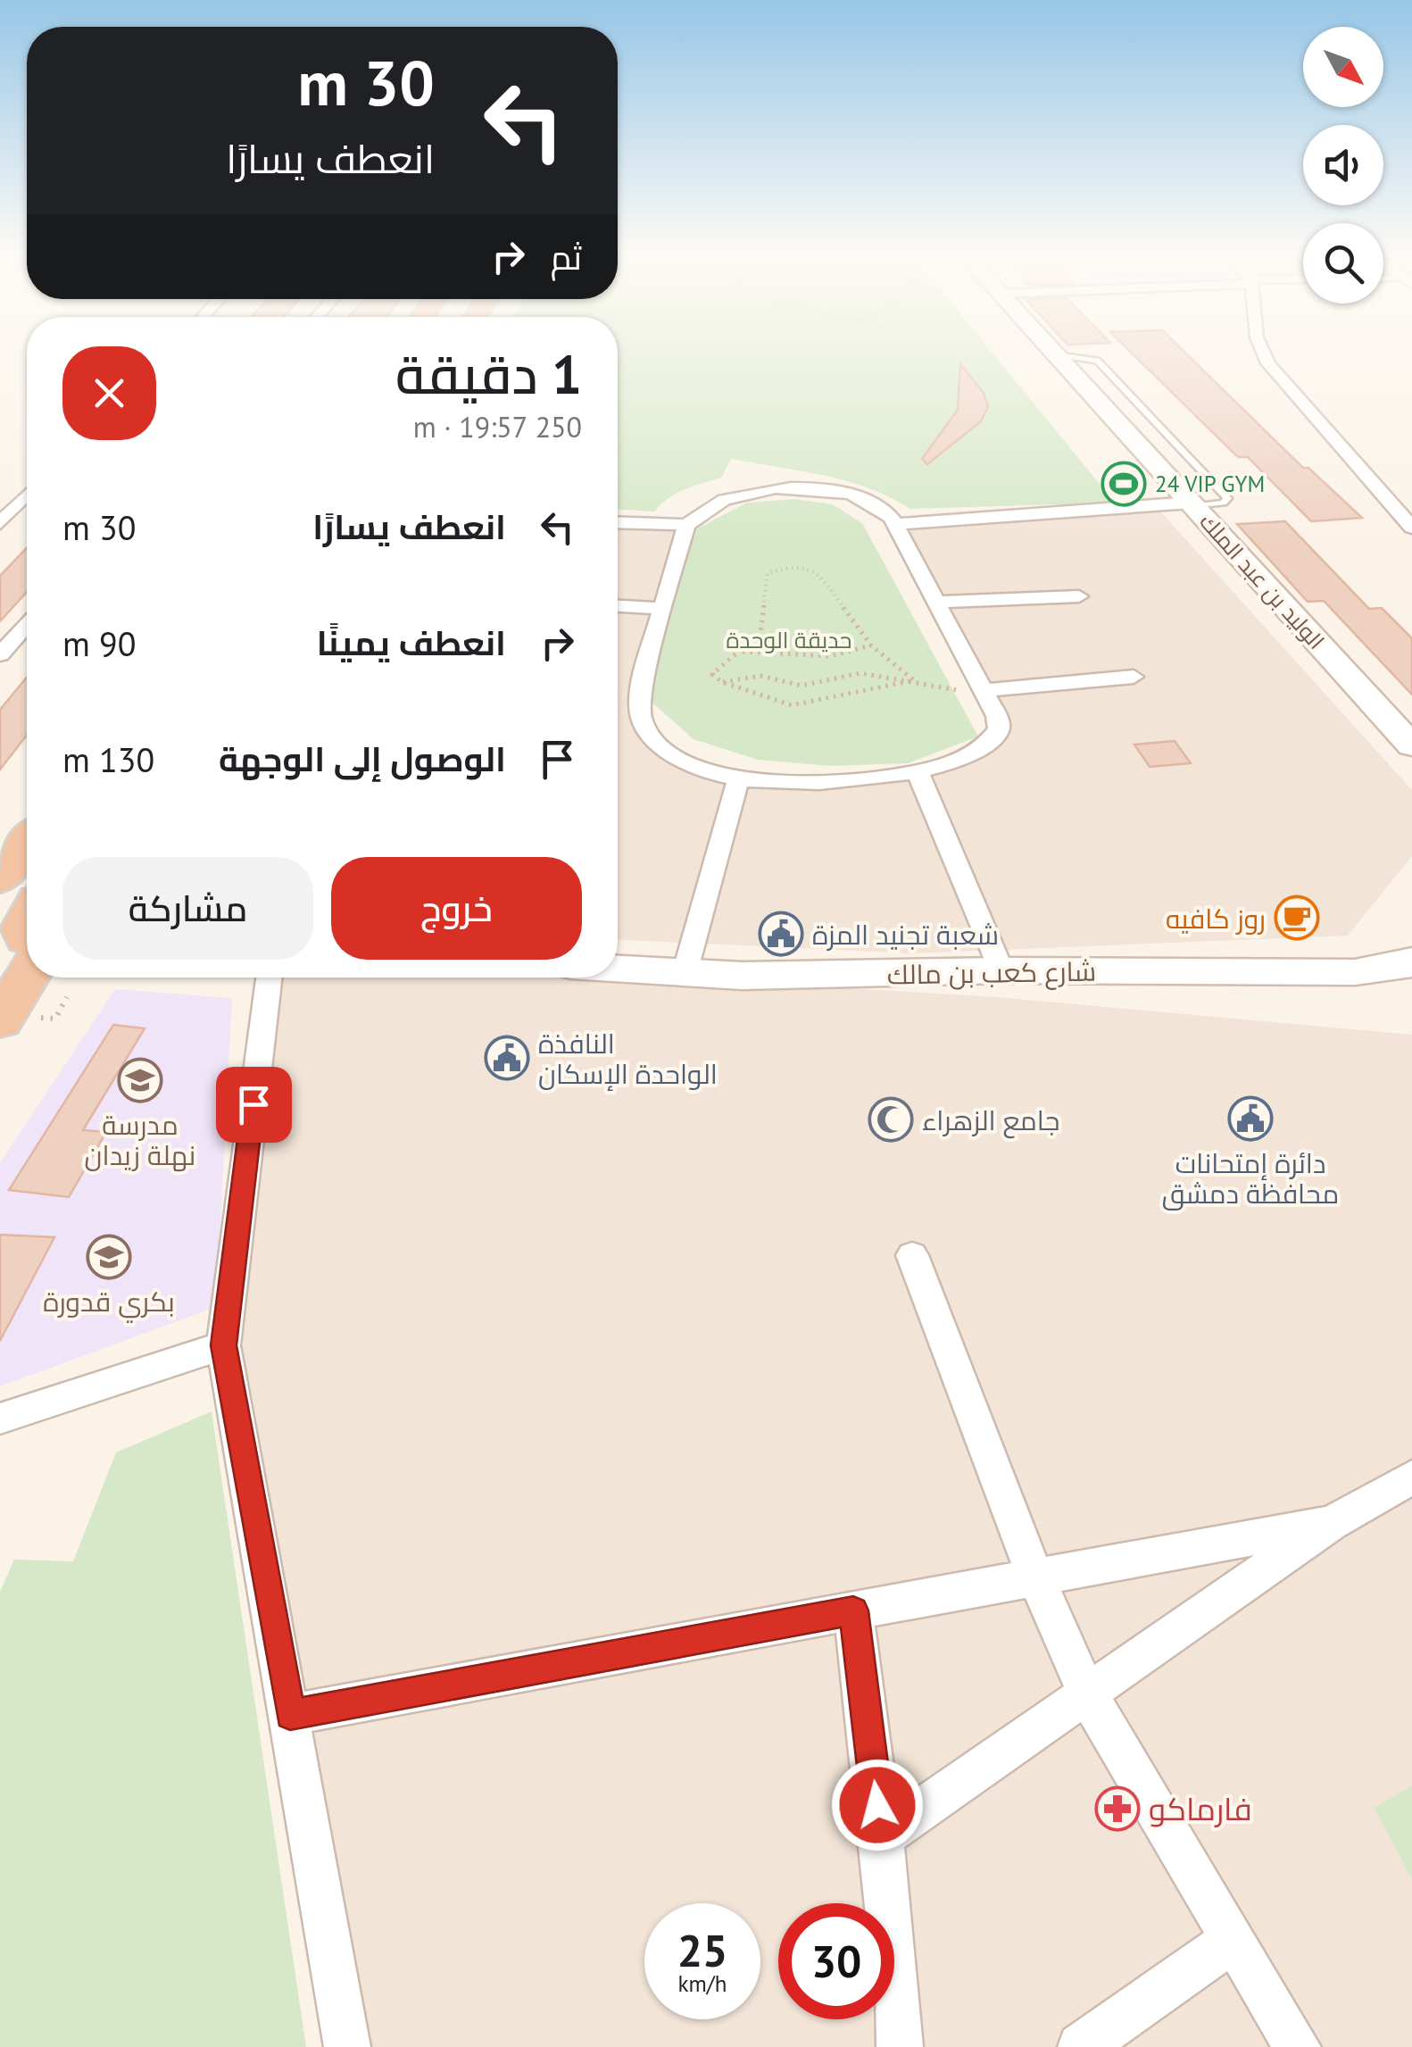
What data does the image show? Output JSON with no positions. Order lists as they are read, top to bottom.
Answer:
{
  "streets": {
    "main road": ["الوليد بن عبد الملك", "شارع كعب بن مالك"]
  },
  "parks": ["حديقة الوحدة"],
  "places": {
    "sports": ["24 VIP GYM"],
    "cafe": ["روز كافيه"],
    "public building": ["شعبة تجنيد المزة", "النافذة الواحدة الإسكان", "دائرة إمتحانات محافظة دمشق"],
    "school or university": ["مدرسة نهلة زيدان", "بكري قدورة"],
    "mosque": ["جامع الزهراء"],
    "pharmacy": ["فارماكو"]
  },
  "north": "bottom right",
  "page": {
    "turn": ["30 m", "انعطف يسارًا"],
    "then": "ثم",
    "heading": ["1 دقيقة", "250 m · 19:57"],
    "list": [
      {
        "name": "انعطف يسارًا",
        "value": "30 m"
      },
      {
        "name": "انعطف يمينًا",
        "value": "90 m"
      },
      {
        "name": "الوصول إلى الوجهة",
        "value": "130 m"
      }
    ],
    "buttons": ["خروج", "مشاركة"],
    "speed": "25 km/h",
    "limit": "30"
  }
}
